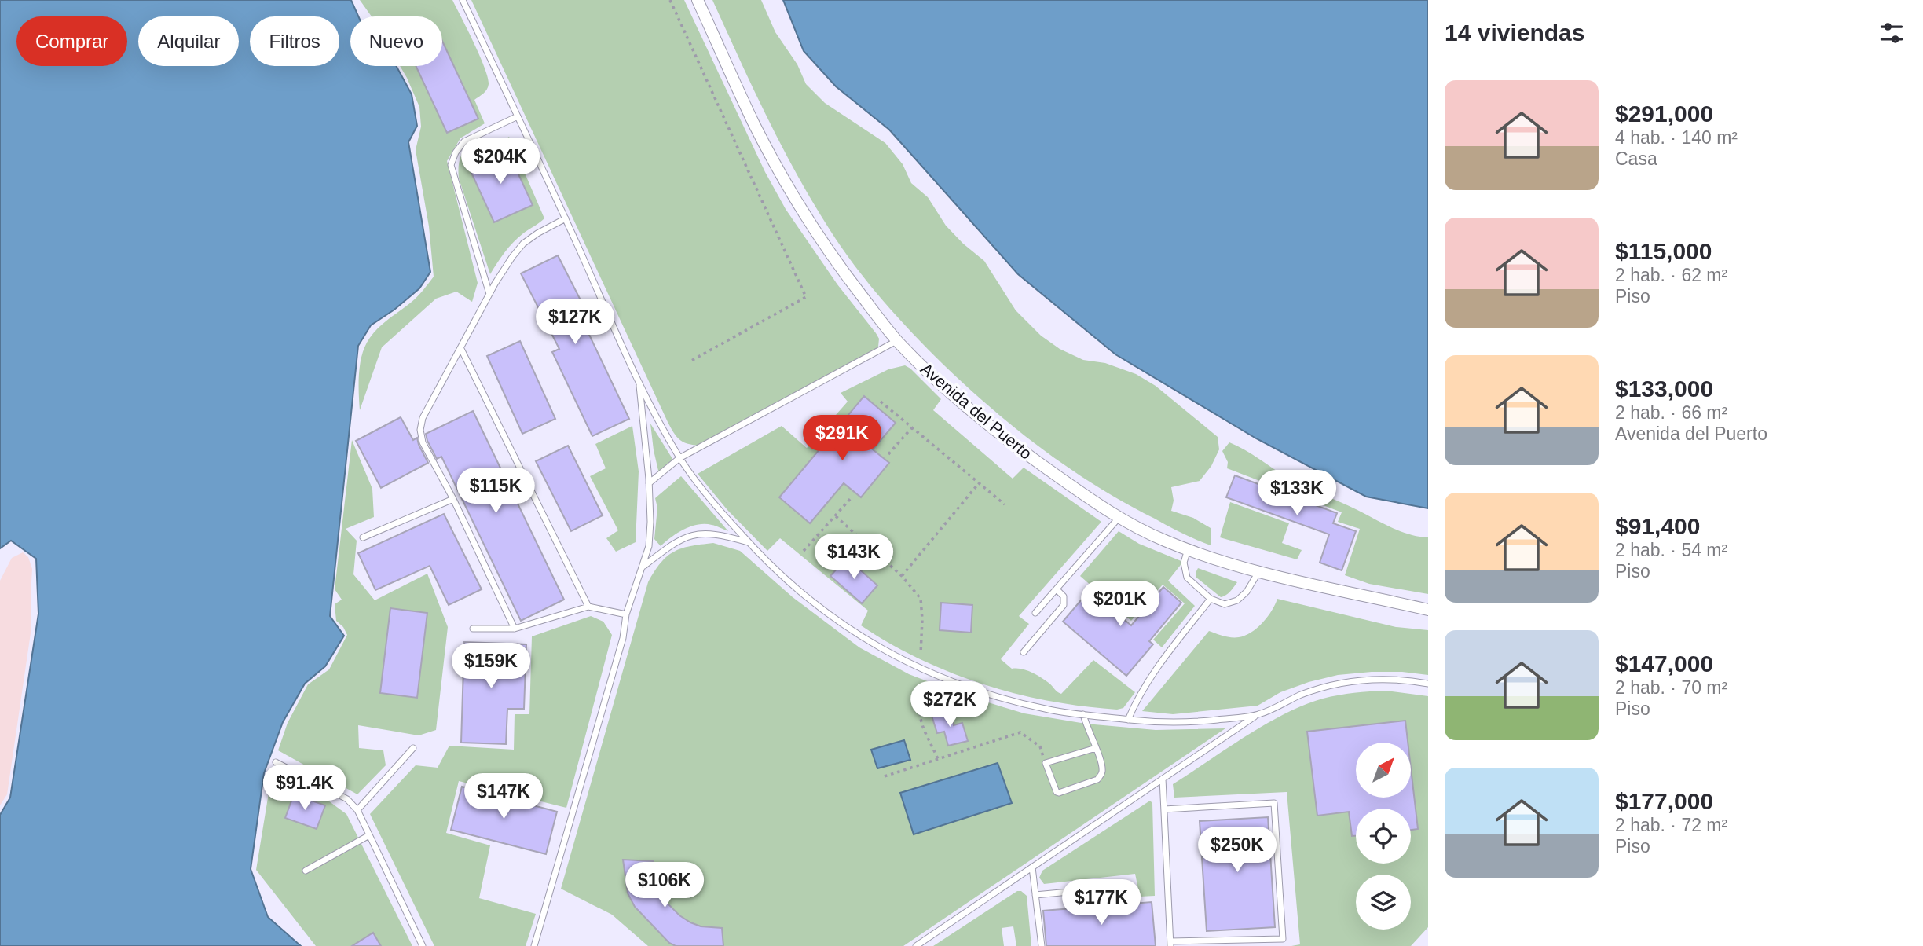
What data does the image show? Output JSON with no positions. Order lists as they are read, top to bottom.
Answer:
{
  "streets": {
    "street": ["Avenida del Puerto"]
  },
  "north": "top right",
  "page": {
    "heading": "14 viviendas",
    "chip": [
      "Comprar",
      "Alquilar",
      "Filtros",
      "Nuevo"
    ],
    "list": [
      {
        "name": "$291,000",
        "note": "4 hab. · 140 m² · Casa"
      },
      {
        "name": "$115,000",
        "note": "2 hab. · 62 m² · Piso"
      },
      {
        "name": "$133,000",
        "note": "2 hab. · 66 m² · Avenida del Puerto"
      },
      {
        "name": "$91,400",
        "note": "2 hab. · 54 m² · Piso"
      },
      {
        "name": "$147,000",
        "note": "2 hab. · 70 m² · Piso"
      },
      {
        "name": "$177,000",
        "note": "2 hab. · 72 m² · Piso"
      }
    ],
    "price": [
      "$204K",
      "$127K",
      "$291K",
      "$115K",
      "$133K",
      "$143K",
      "$201K",
      "$159K",
      "$272K",
      "$91.4K",
      "$147K",
      "$250K",
      "$106K",
      "$177K"
    ]
  }
}
